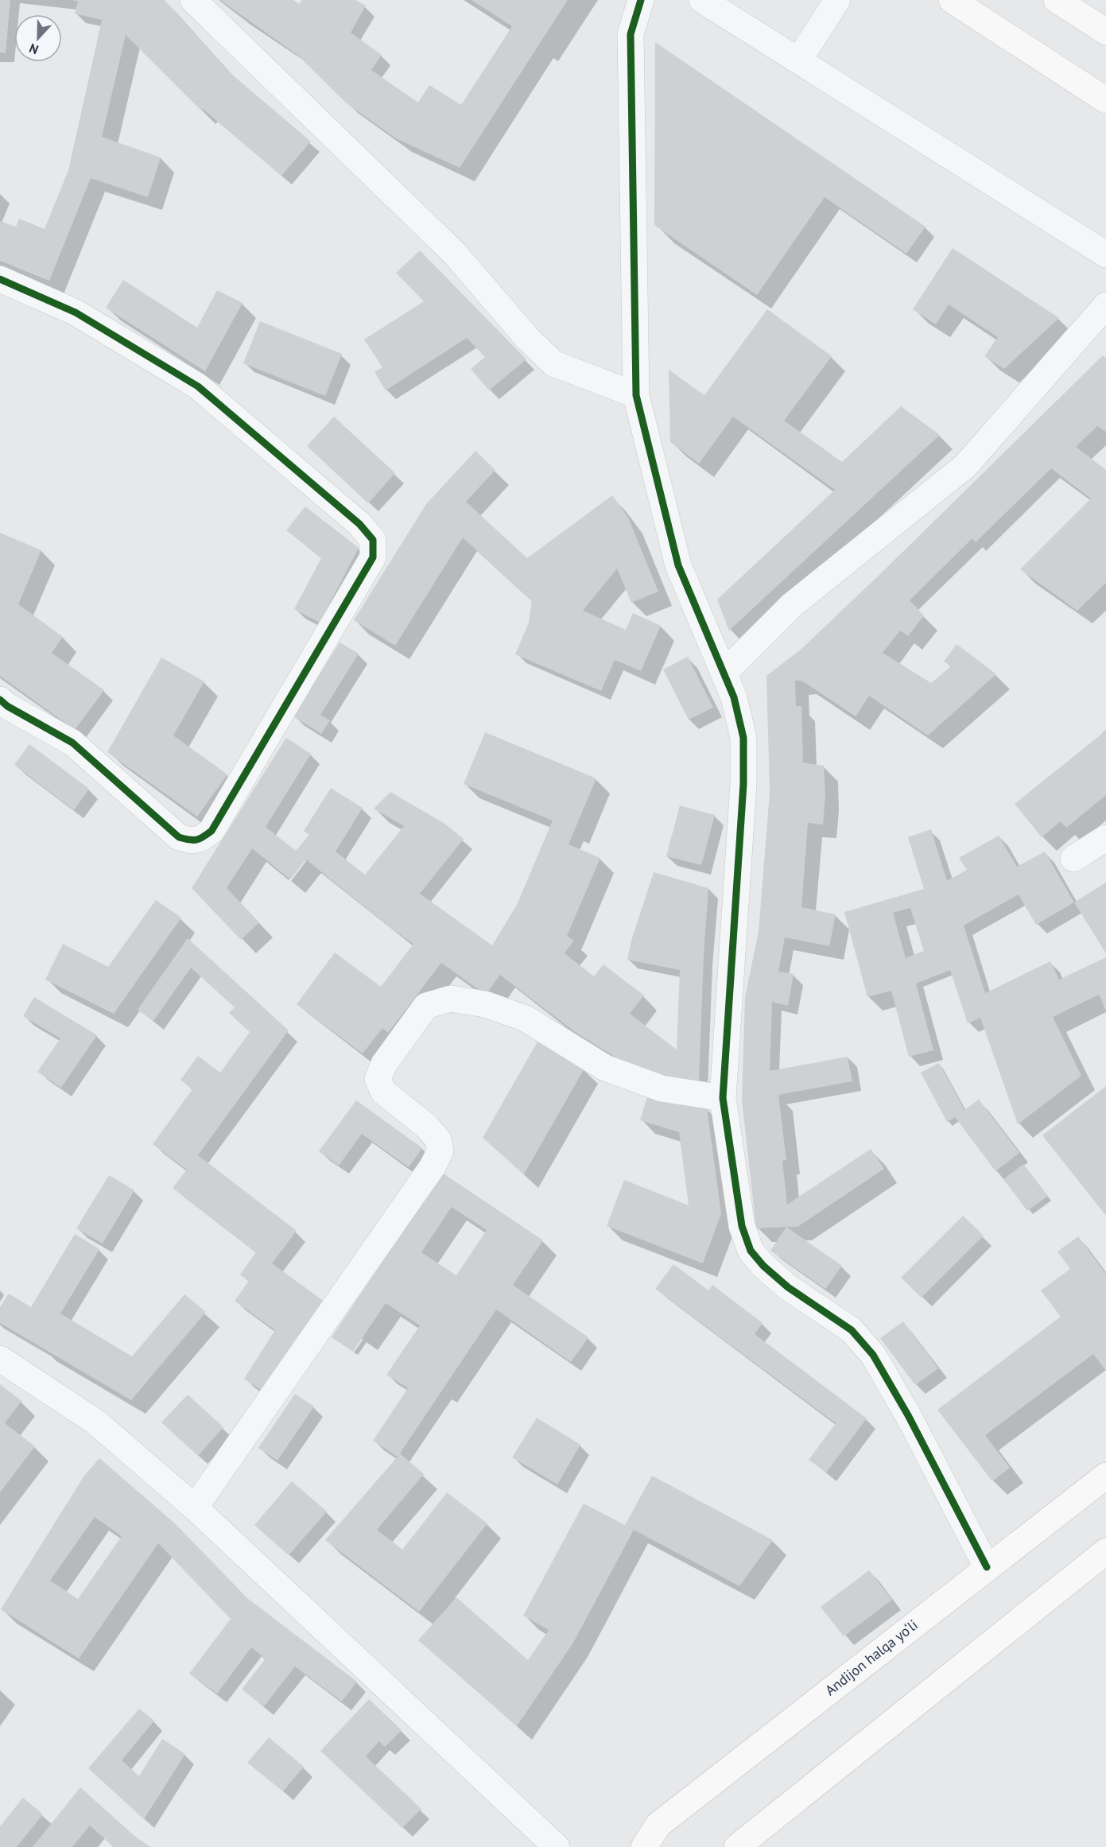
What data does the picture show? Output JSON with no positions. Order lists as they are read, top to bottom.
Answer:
{
  "streets": {
    "main road": ["Andijon halqa yo‘li"]
  },
  "north": "bottom"
}
